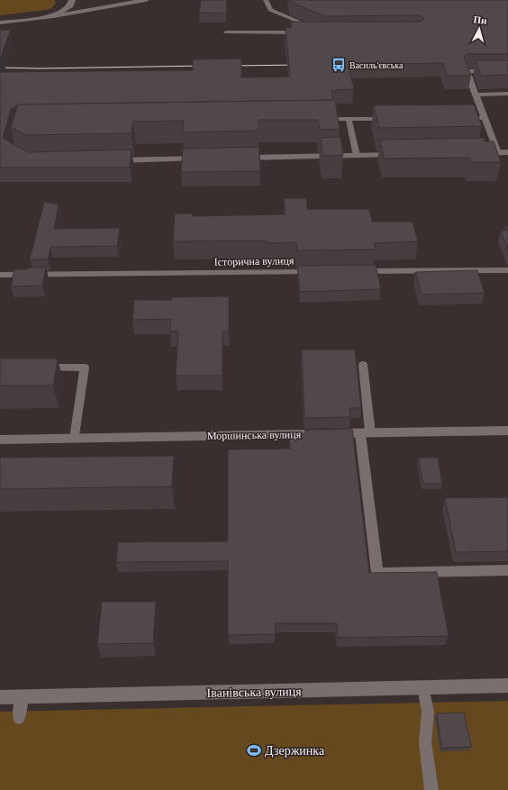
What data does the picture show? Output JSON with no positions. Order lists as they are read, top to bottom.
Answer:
{
  "streets": {
    "street": ["Історична вулиця", "Моршинська вулиця", "Іванівська вулиця"]
  },
  "places": {
    "bus stop": ["Василь'євська"],
    "sports": ["Дзержинка"]
  },
  "north": "top"
}
